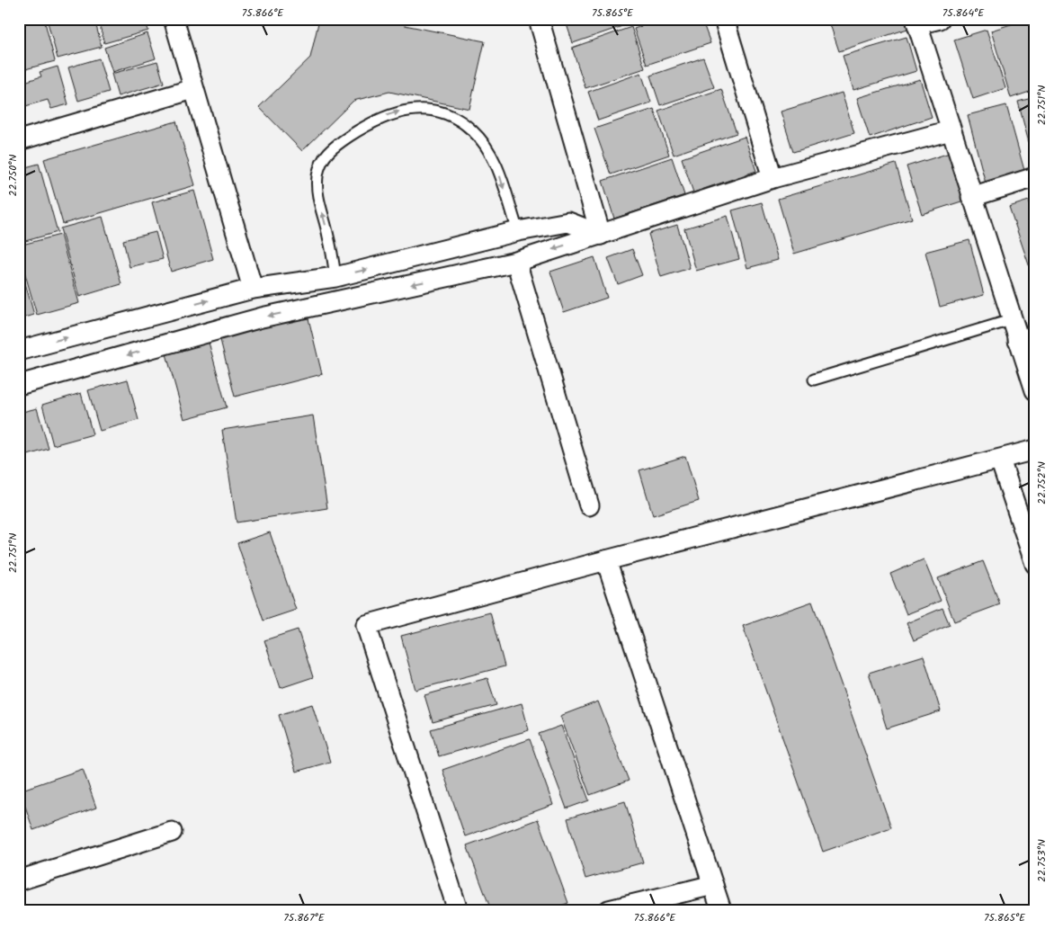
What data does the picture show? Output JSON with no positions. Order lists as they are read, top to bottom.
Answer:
{
  "coordinates": [
    "75.866°E",
    "75.865°E",
    "75.864°E",
    "22.751°N",
    "22.750°N",
    "22.752°N",
    "22.753°N",
    "75.867°E"
  ]
}
